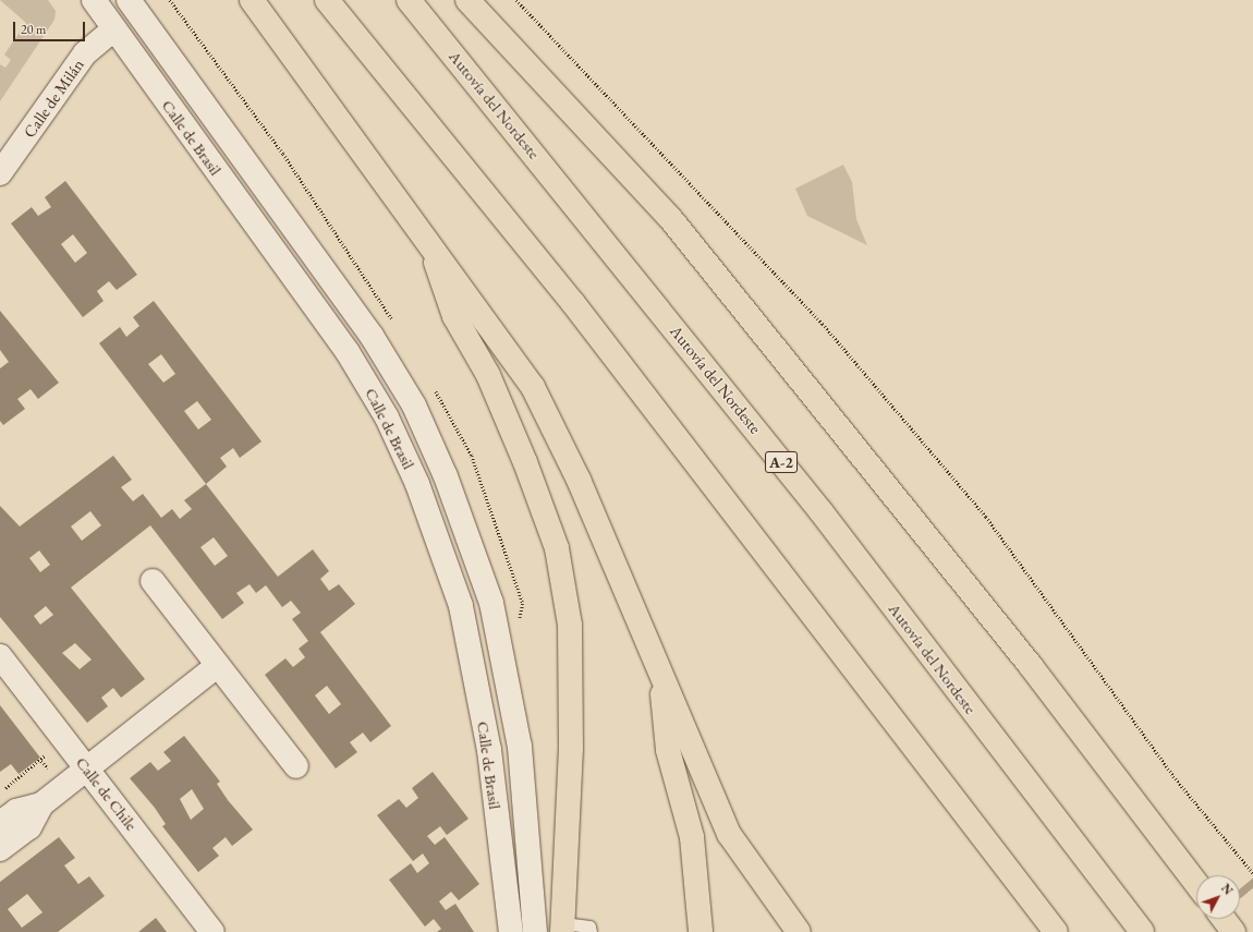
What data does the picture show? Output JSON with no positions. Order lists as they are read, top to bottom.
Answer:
{
  "streets": {
    "highway": ["Autovía del Nordeste", "A-2"],
    "street": ["Calle de Milán", "Calle de Brasil", "Calle de Chile"]
  },
  "crossings": [
    ["Calle de Milán", "Calle de Brasil"]
  ],
  "scale_bar": "20 m",
  "north": "top right"
}
